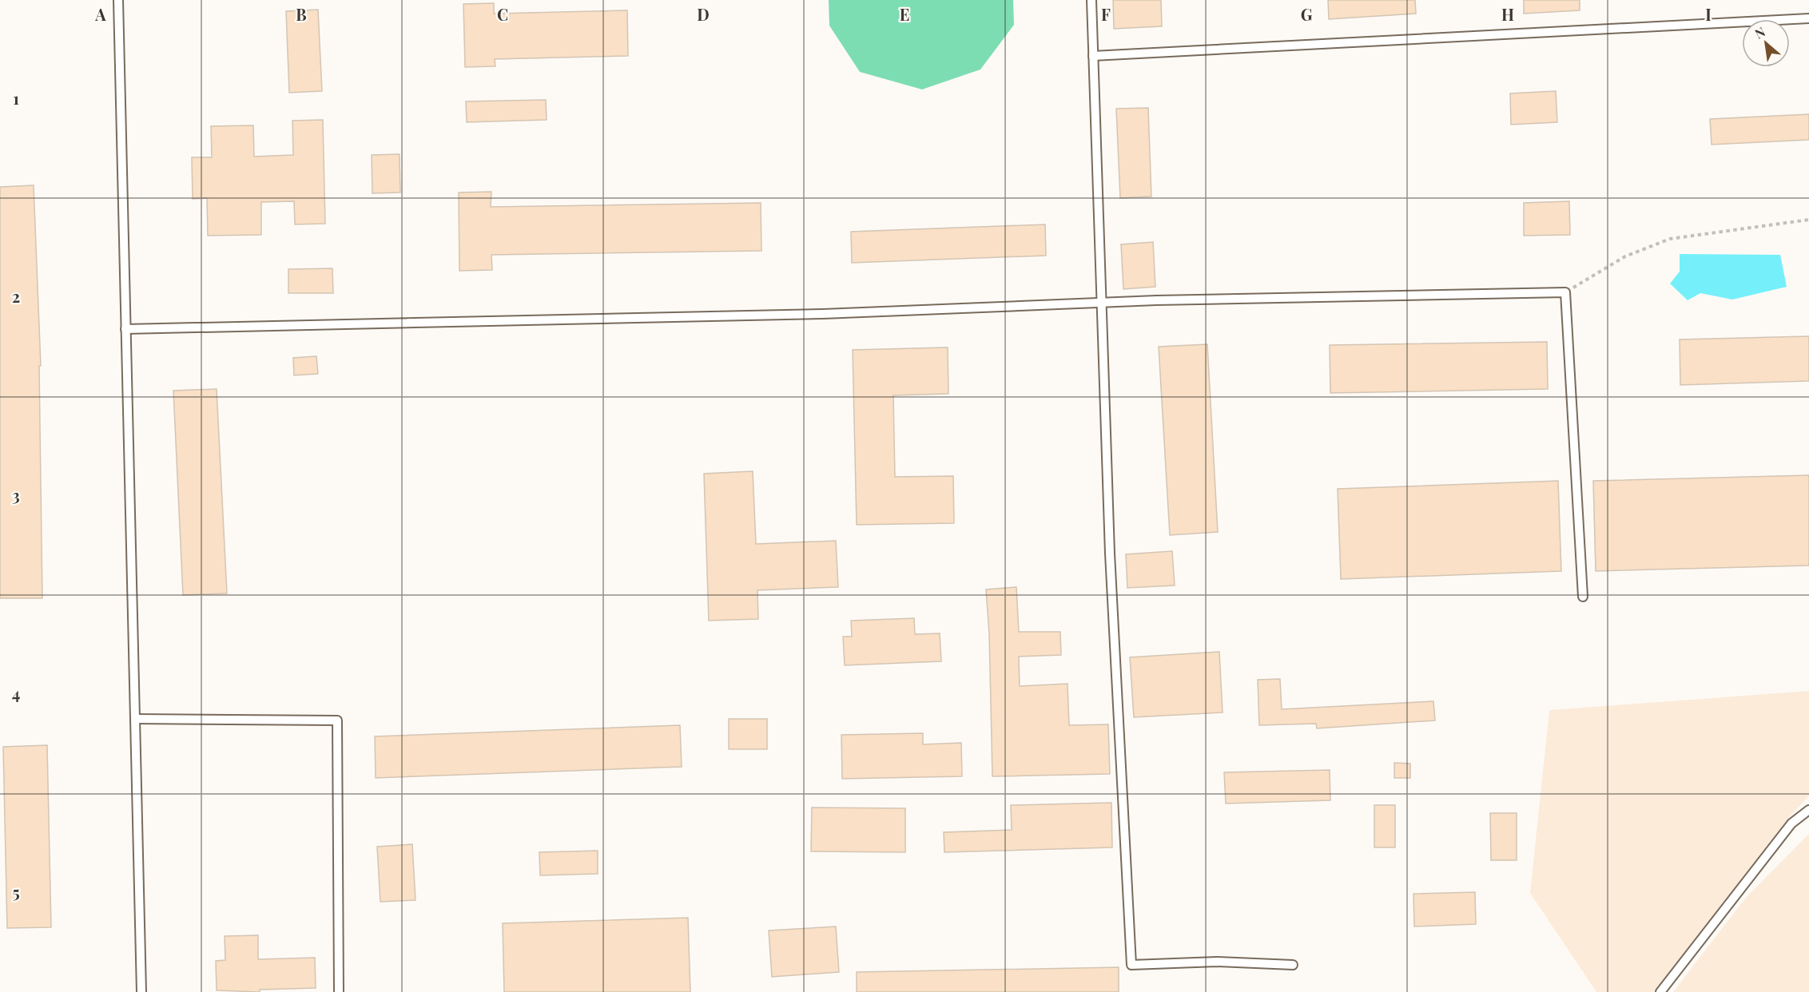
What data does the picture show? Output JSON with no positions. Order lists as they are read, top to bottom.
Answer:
{
  "north": "top left",
  "grid": {
    "columns": [
      "A",
      "B",
      "C",
      "D",
      "E",
      "F",
      "G",
      "H",
      "I"
    ],
    "rows": [
      "1",
      "2",
      "3",
      "4",
      "5"
    ]
  }
}
